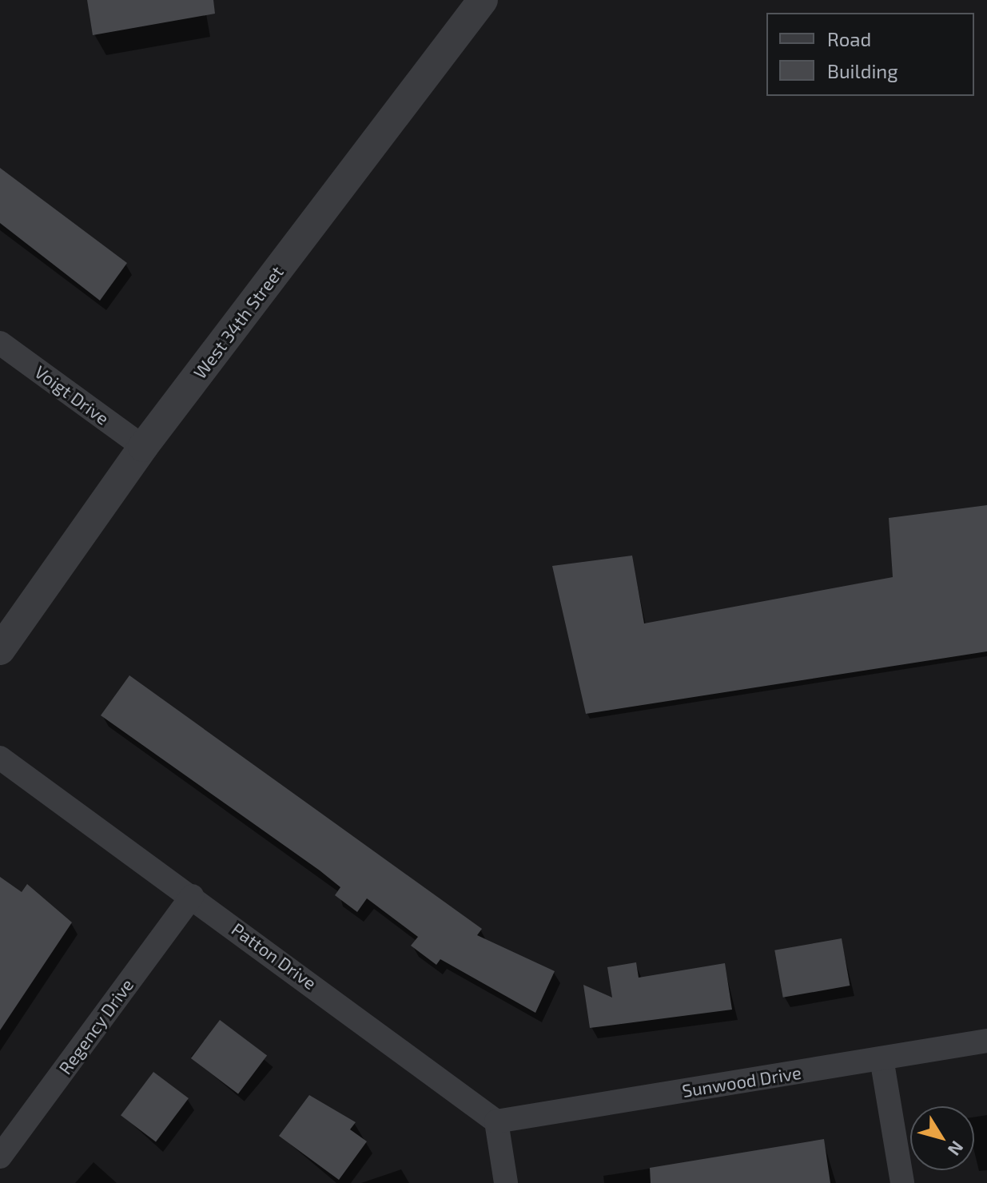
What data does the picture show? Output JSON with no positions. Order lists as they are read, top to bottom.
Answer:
{
  "streets": {
    "street": [
      "West 34th Street",
      "Voigt Drive",
      "Patton Drive",
      "Regency Drive",
      "Sunwood Drive"
    ]
  },
  "crossings": [
    ["West 34th Street", "Voigt Drive"],
    ["Patton Drive", "Regency Drive"],
    ["Patton Drive", "Sunwood Drive"]
  ],
  "legend": ["Road", "Building"],
  "north": "bottom right"
}
